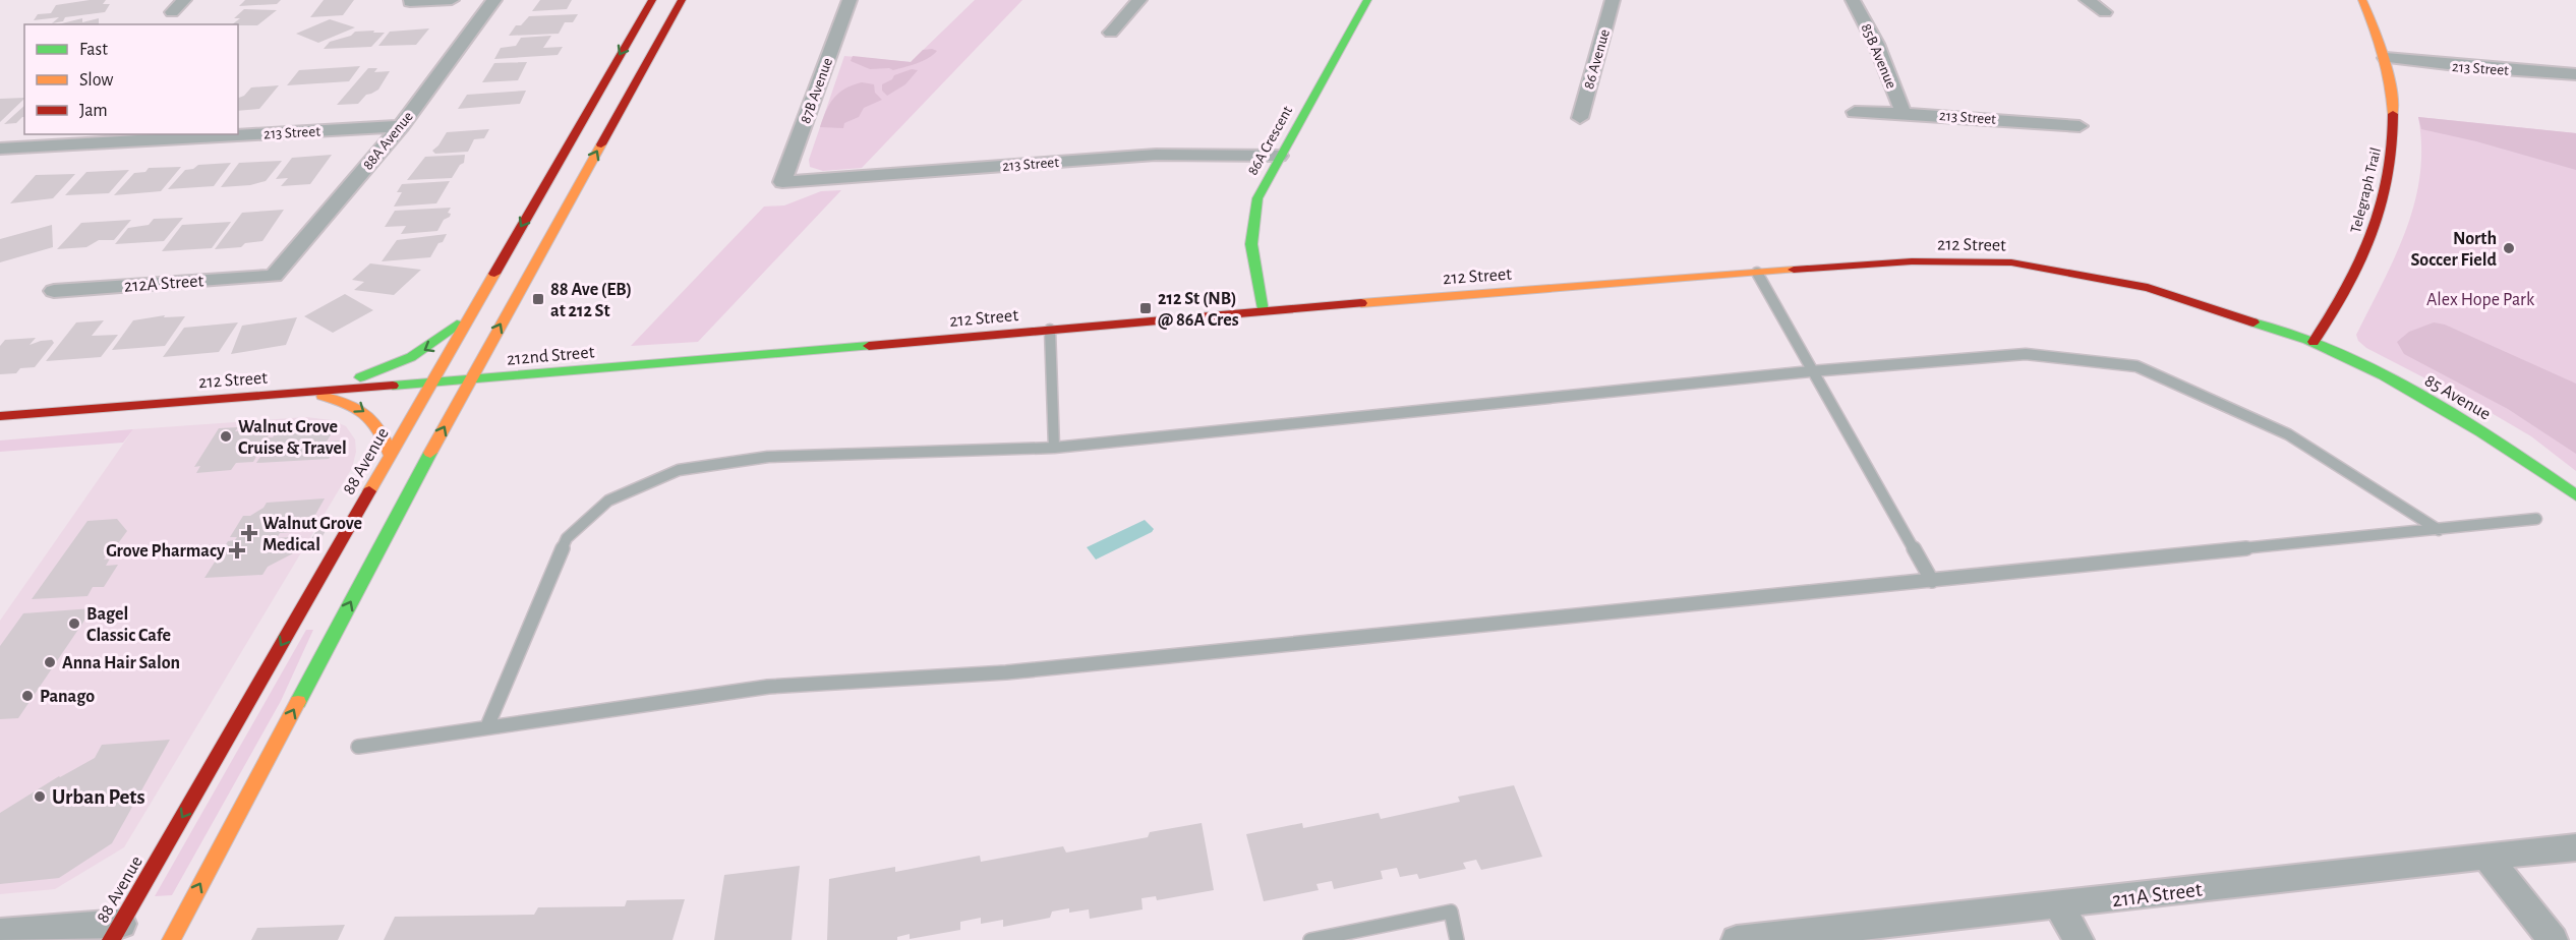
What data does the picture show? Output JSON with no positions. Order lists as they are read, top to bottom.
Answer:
{
  "streets": {
    "street": [
      "85B Avenue",
      "86 Avenue",
      "213 Street",
      "87B Avenue",
      "88A Avenue",
      "86A Crescent",
      "Telegraph Trail",
      "212 Street",
      "212A Street",
      "212nd Street",
      "85 Avenue",
      "88 Avenue",
      "211A Street"
    ]
  },
  "crossings": [
    ["85B Avenue", "213 Street"],
    ["213 Street", "87B Avenue"],
    ["213 Street", "88A Avenue"],
    ["213 Street", "86A Crescent"],
    ["213 Street", "Telegraph Trail"],
    ["88A Avenue", "212A Street"],
    ["86A Crescent", "212 Street"],
    ["Telegraph Trail", "212 Street"],
    ["Telegraph Trail", "85 Avenue"],
    ["212 Street", "212nd Street"],
    ["212 Street", "85 Avenue"],
    ["212 Street", "88 Avenue"]
  ],
  "parks": ["Alex Hope Park"],
  "places": {
    "other": [
      "North Soccer Field",
      "Walnut Grove Cruise & Travel",
      "Bagel Classic Cafe",
      "Anna Hair Salon",
      "Panago",
      "Urban Pets"
    ],
    "transit": ["88 Ave (EB) at 212 St", "212 St (NB) @ 86A Cres"],
    "health": ["Walnut Grove Medical", "Grove Pharmacy"]
  },
  "legend": ["Fast", "Slow", "Jam"]
}
